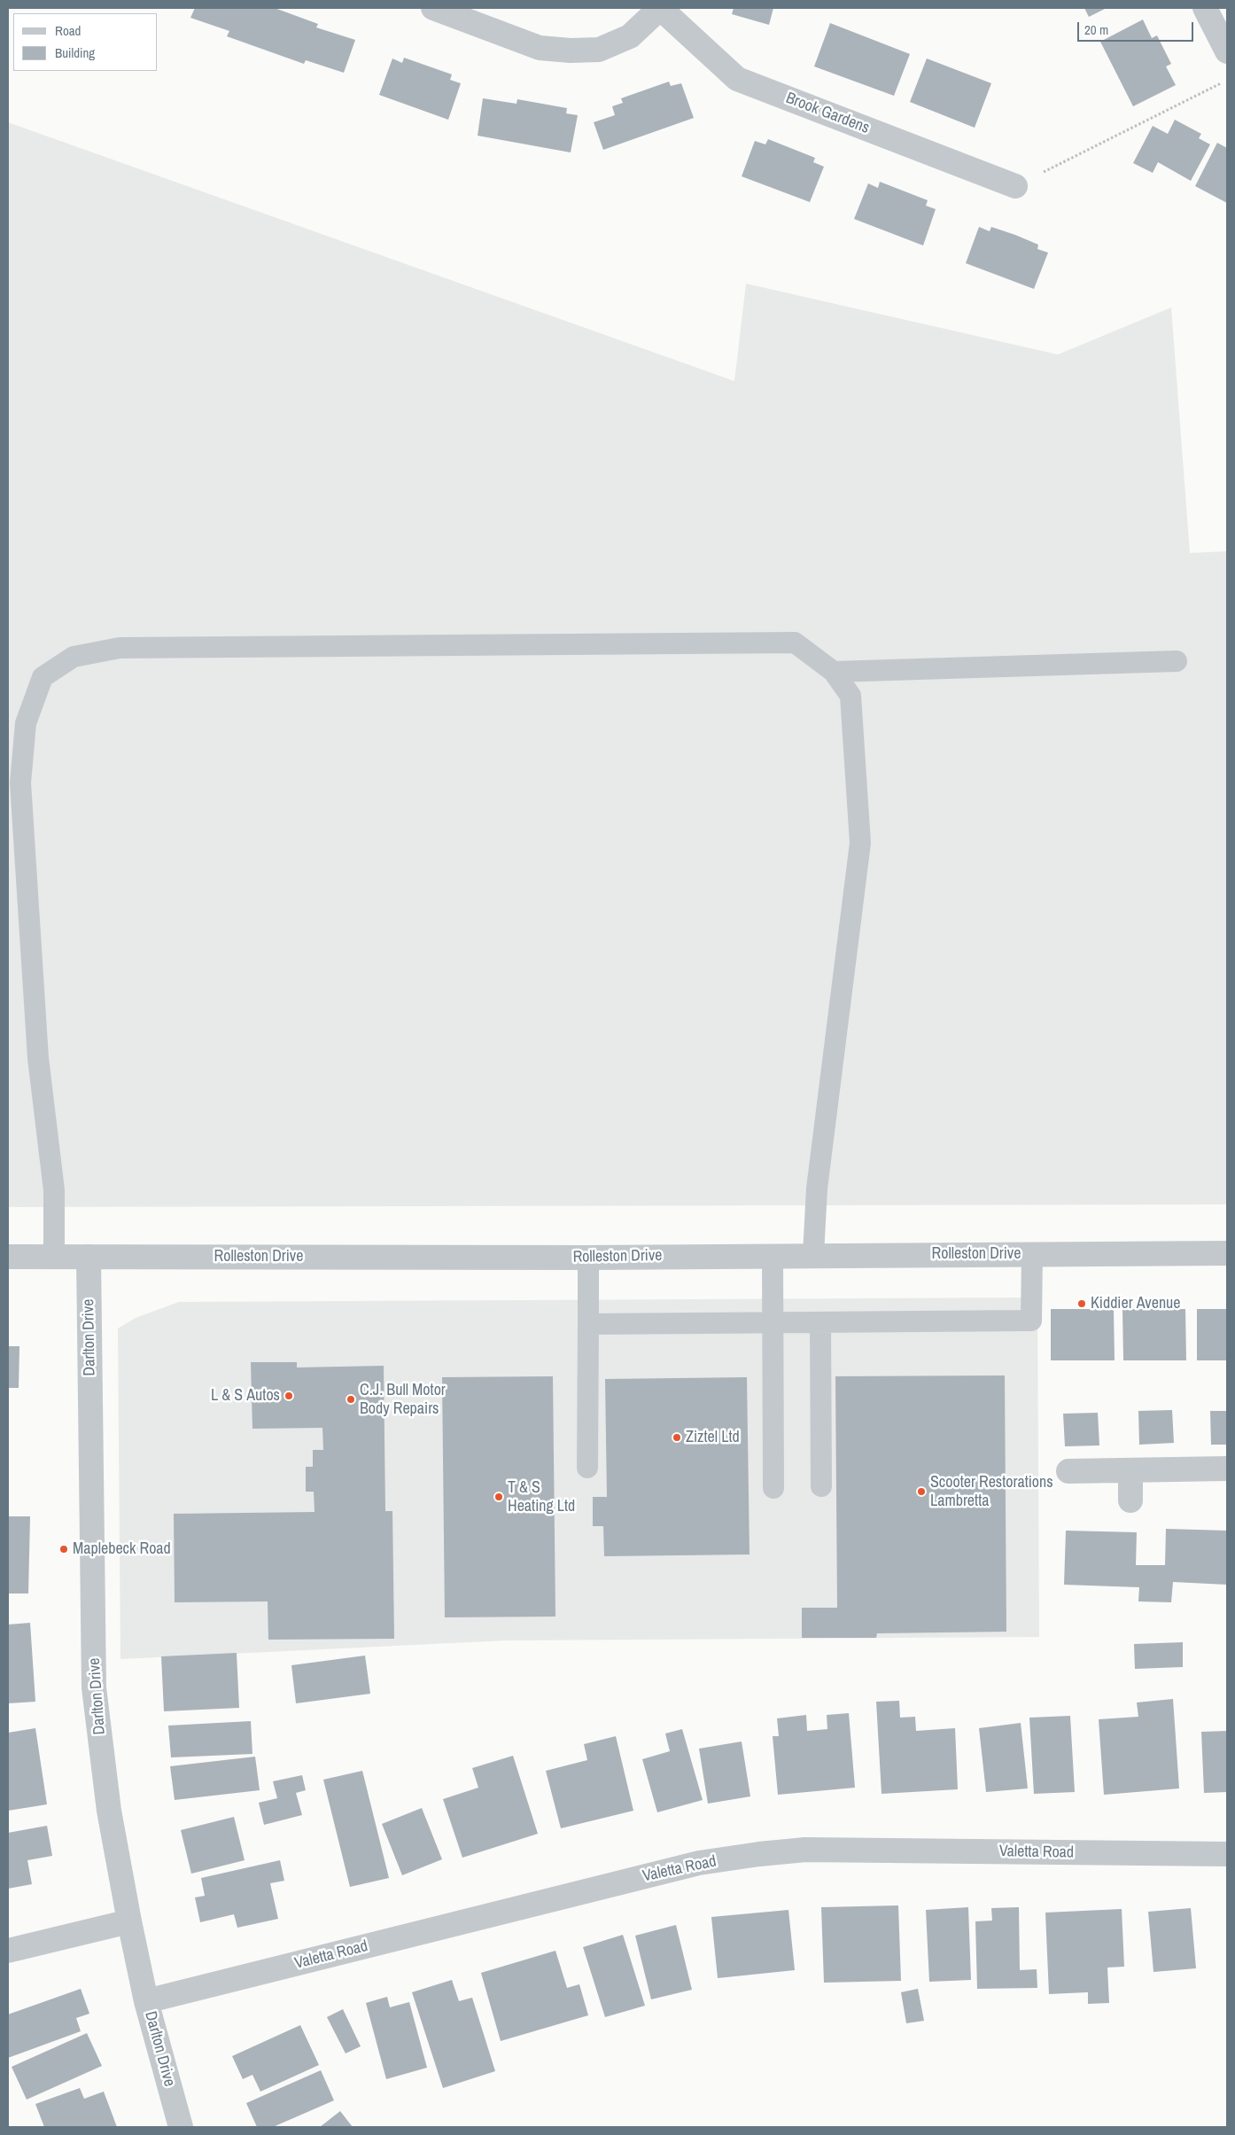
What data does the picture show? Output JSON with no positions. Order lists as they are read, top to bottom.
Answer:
{
  "streets": {
    "street": [
      "Brook Gardens",
      "Rolleston Drive",
      "Darlton Drive",
      "Valetta Road"
    ]
  },
  "crossings": [
    ["Rolleston Drive", "Darlton Drive"],
    ["Darlton Drive", "Valetta Road"]
  ],
  "places": [
    "Kiddier Avenue",
    "L & S Autos",
    "C.J. Bull Motor Body Repairs",
    "Ziztel Ltd",
    "Scooter Restorations Lambretta",
    "T & S Heating Ltd",
    "Maplebeck Road"
  ],
  "legend": ["Road", "Building"],
  "scale_bar": "20 m"
}
